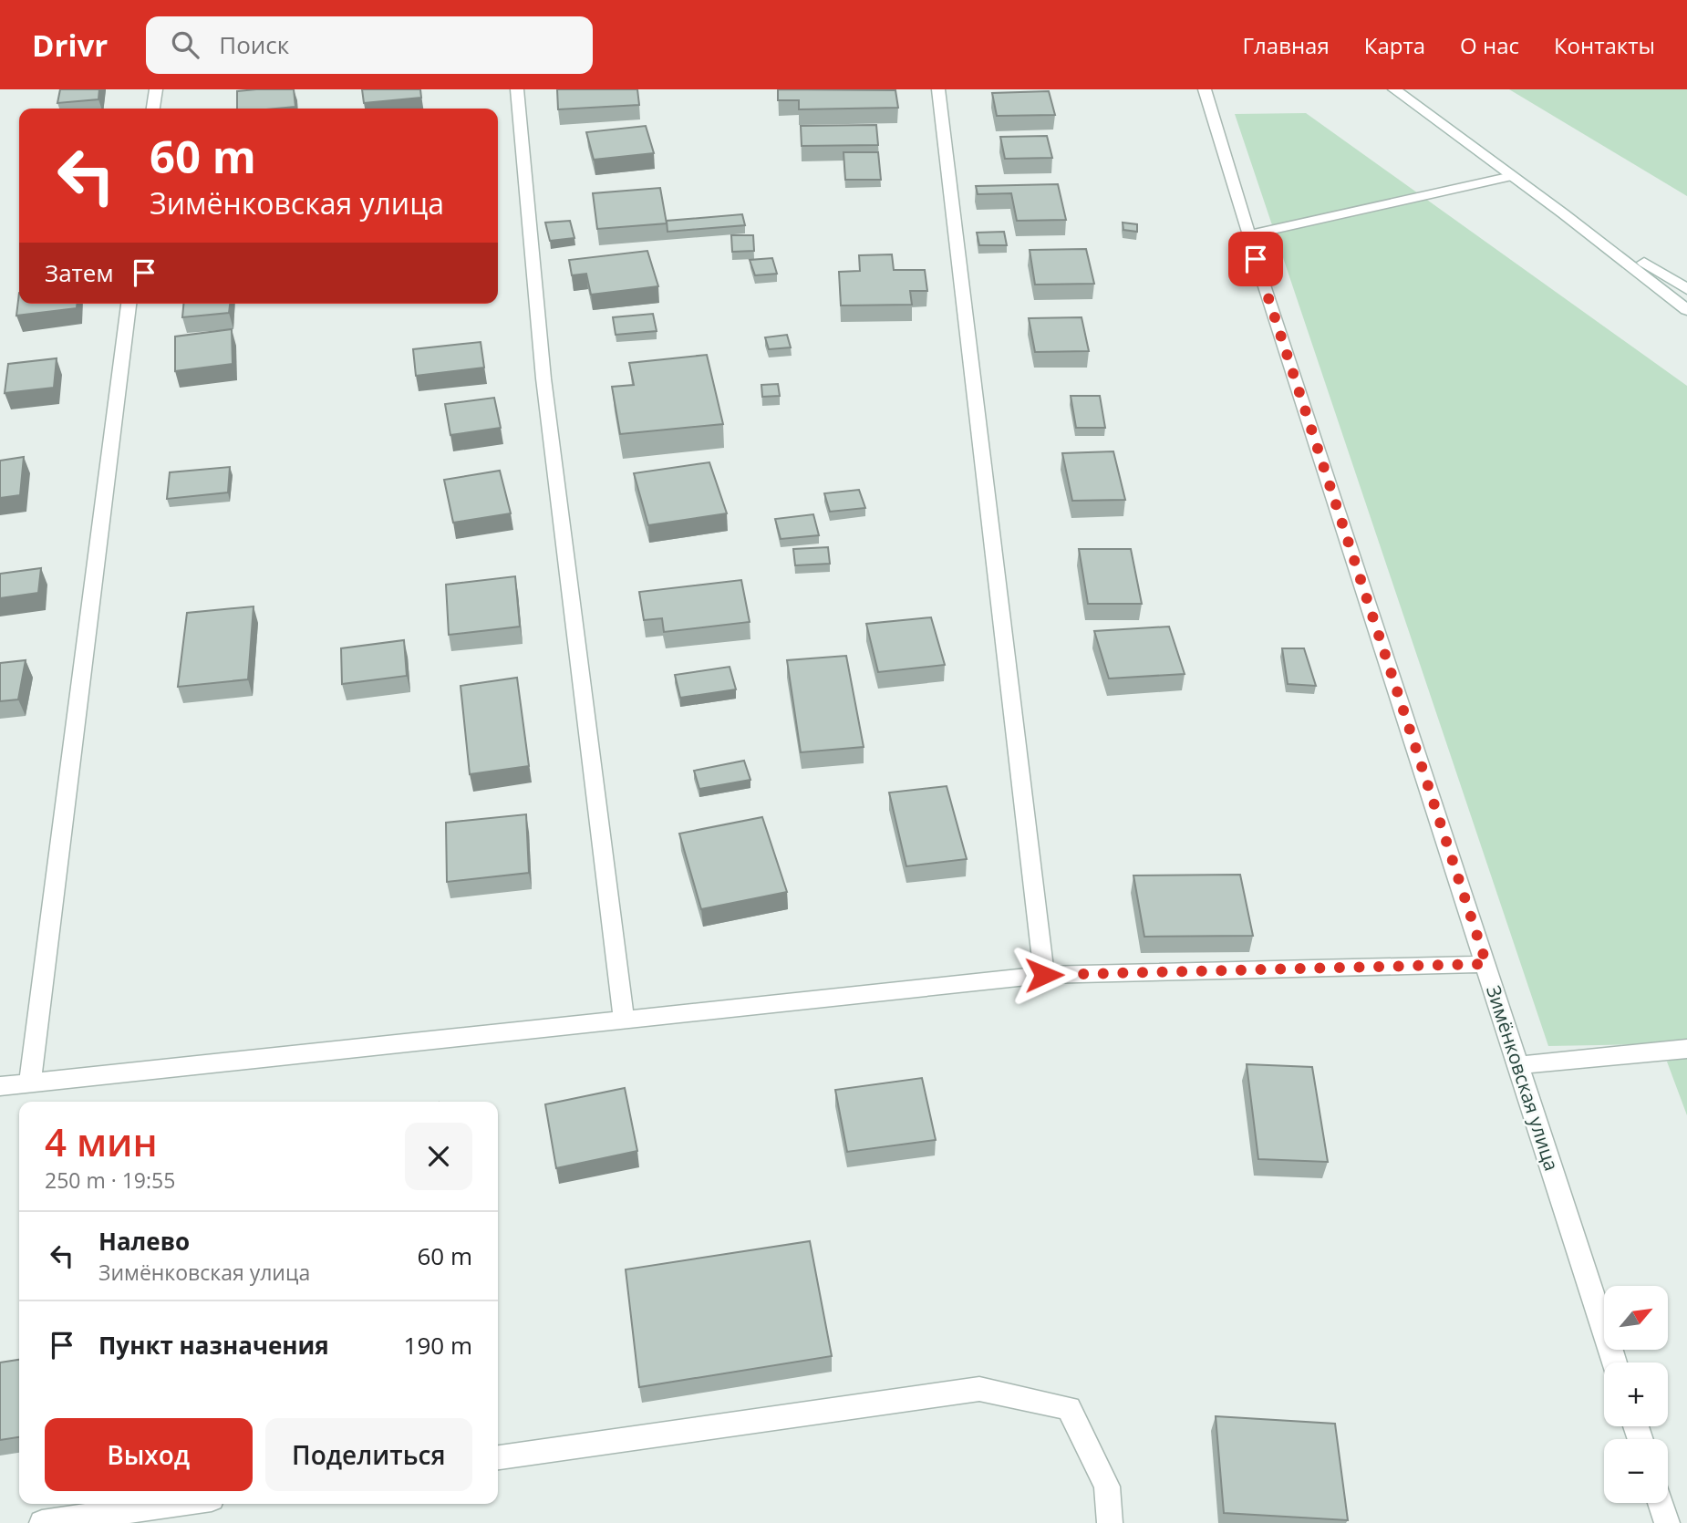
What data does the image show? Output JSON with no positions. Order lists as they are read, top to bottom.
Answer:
{
  "streets": {
    "street": ["Зимёнковская улица"]
  },
  "north": "top right",
  "page": {
    "header": "Drivr",
    "search": "Поиск",
    "nav": [
      "Главная",
      "Карта",
      "О нас",
      "Контакты"
    ],
    "turn": ["60 m", "Зимёнковская улица"],
    "then": "Затем",
    "heading": ["4 мин", "250 m · 19:55"],
    "list": [
      {
        "name": "Налево",
        "note": "Зимёнковская улица",
        "value": "60 m"
      },
      {
        "name": "Пункт назначения",
        "value": "190 m"
      }
    ],
    "map_buttons": ["+", "−"],
    "buttons": ["Выход", "Поделиться"]
  }
}
